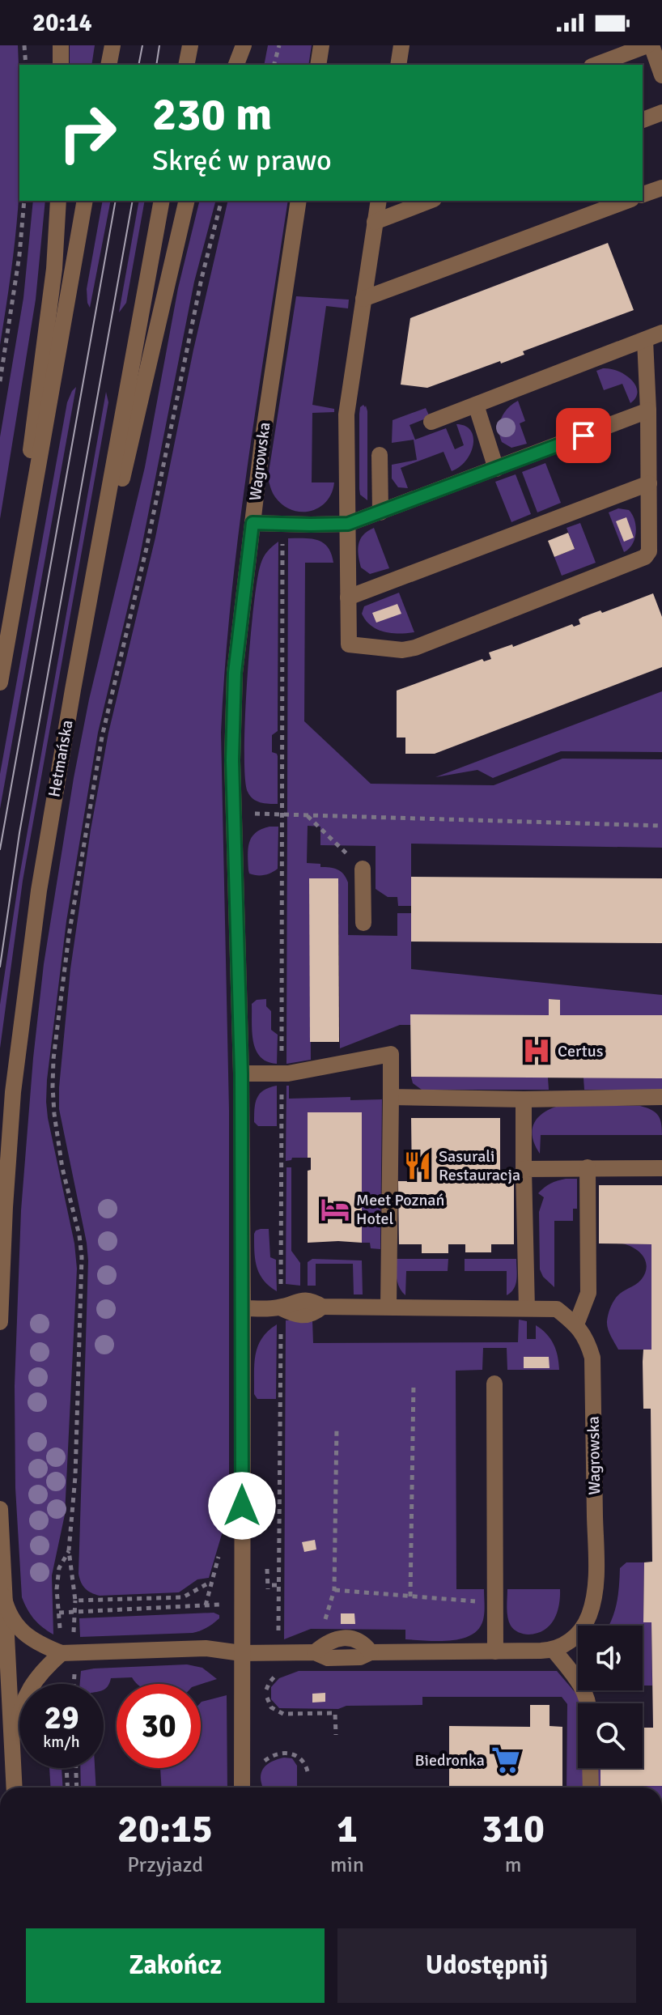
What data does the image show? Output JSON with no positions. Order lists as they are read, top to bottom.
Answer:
{
  "streets": {
    "street": ["Wagrowska", "Hetmańska"]
  },
  "places": {
    "hospital": ["Certus"],
    "restaurant": ["Sasurali Restauracja"],
    "hotel": ["Meet Poznań Hotel"],
    "supermarket": ["Biedronka"]
  },
  "page": {
    "status": "20:14",
    "turn": ["230 m", "Skręć w prawo"],
    "speed": "29 km/h",
    "limit": "30",
    "eta": [
      "20:15",
      "Przyjazd",
      "1",
      "min",
      "310",
      "m"
    ],
    "buttons": ["Zakończ", "Udostępnij"]
  }
}
